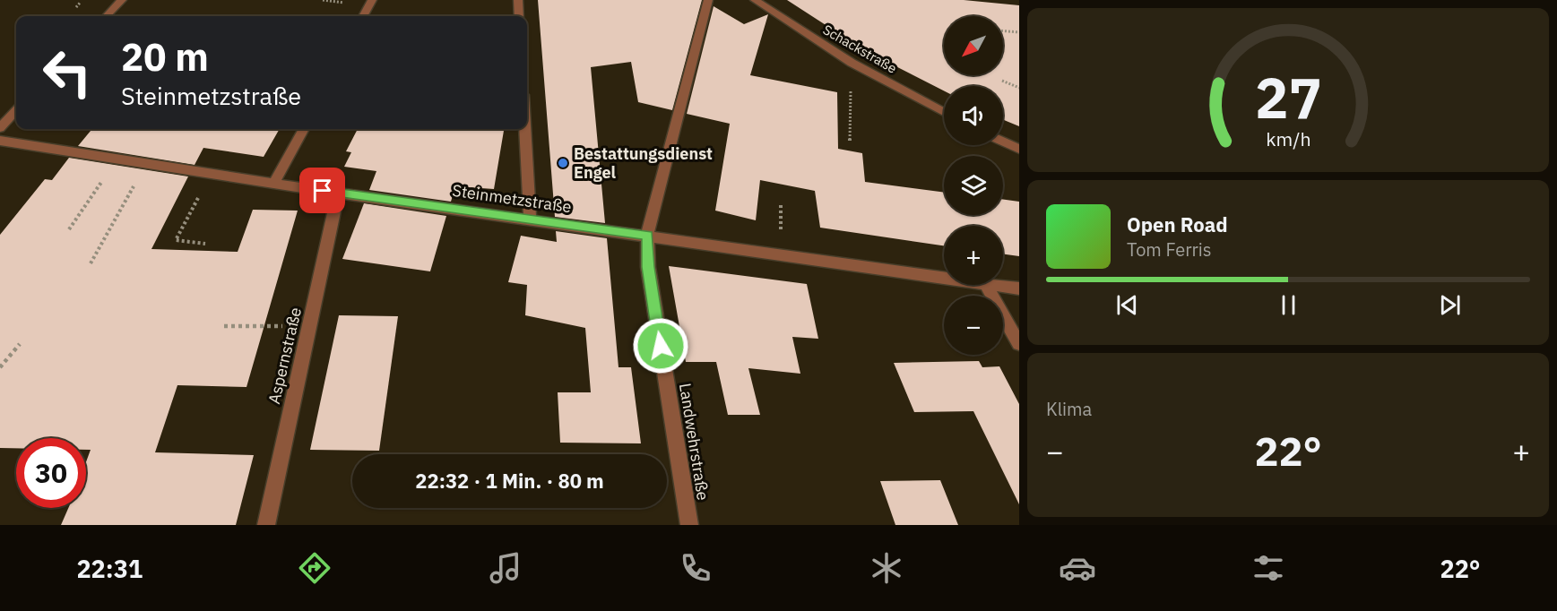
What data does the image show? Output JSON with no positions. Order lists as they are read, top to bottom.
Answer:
{
  "streets": {
    "street": [
      "Schackstraße",
      "Steinmetzstraße",
      "Aspernstraße",
      "Landwehrstraße"
    ]
  },
  "crossings": [
    ["Steinmetzstraße", "Aspernstraße"],
    ["Steinmetzstraße", "Landwehrstraße"]
  ],
  "places": ["Bestattungsdienst Engel"],
  "north": "bottom left",
  "page": {
    "map_buttons": ["+", "−"],
    "turn": ["20 m", "Steinmetzstraße"],
    "song": ["Open Road", "Tom Ferris"],
    "tile": "Klima",
    "heat": ["−", "22°", "+"],
    "limit": "30",
    "trip": "22:32 · 1 Min. · 80 m",
    "tabs": ["22:31", "22°"],
    "gauge": ["27", "km/h"]
  }
}
